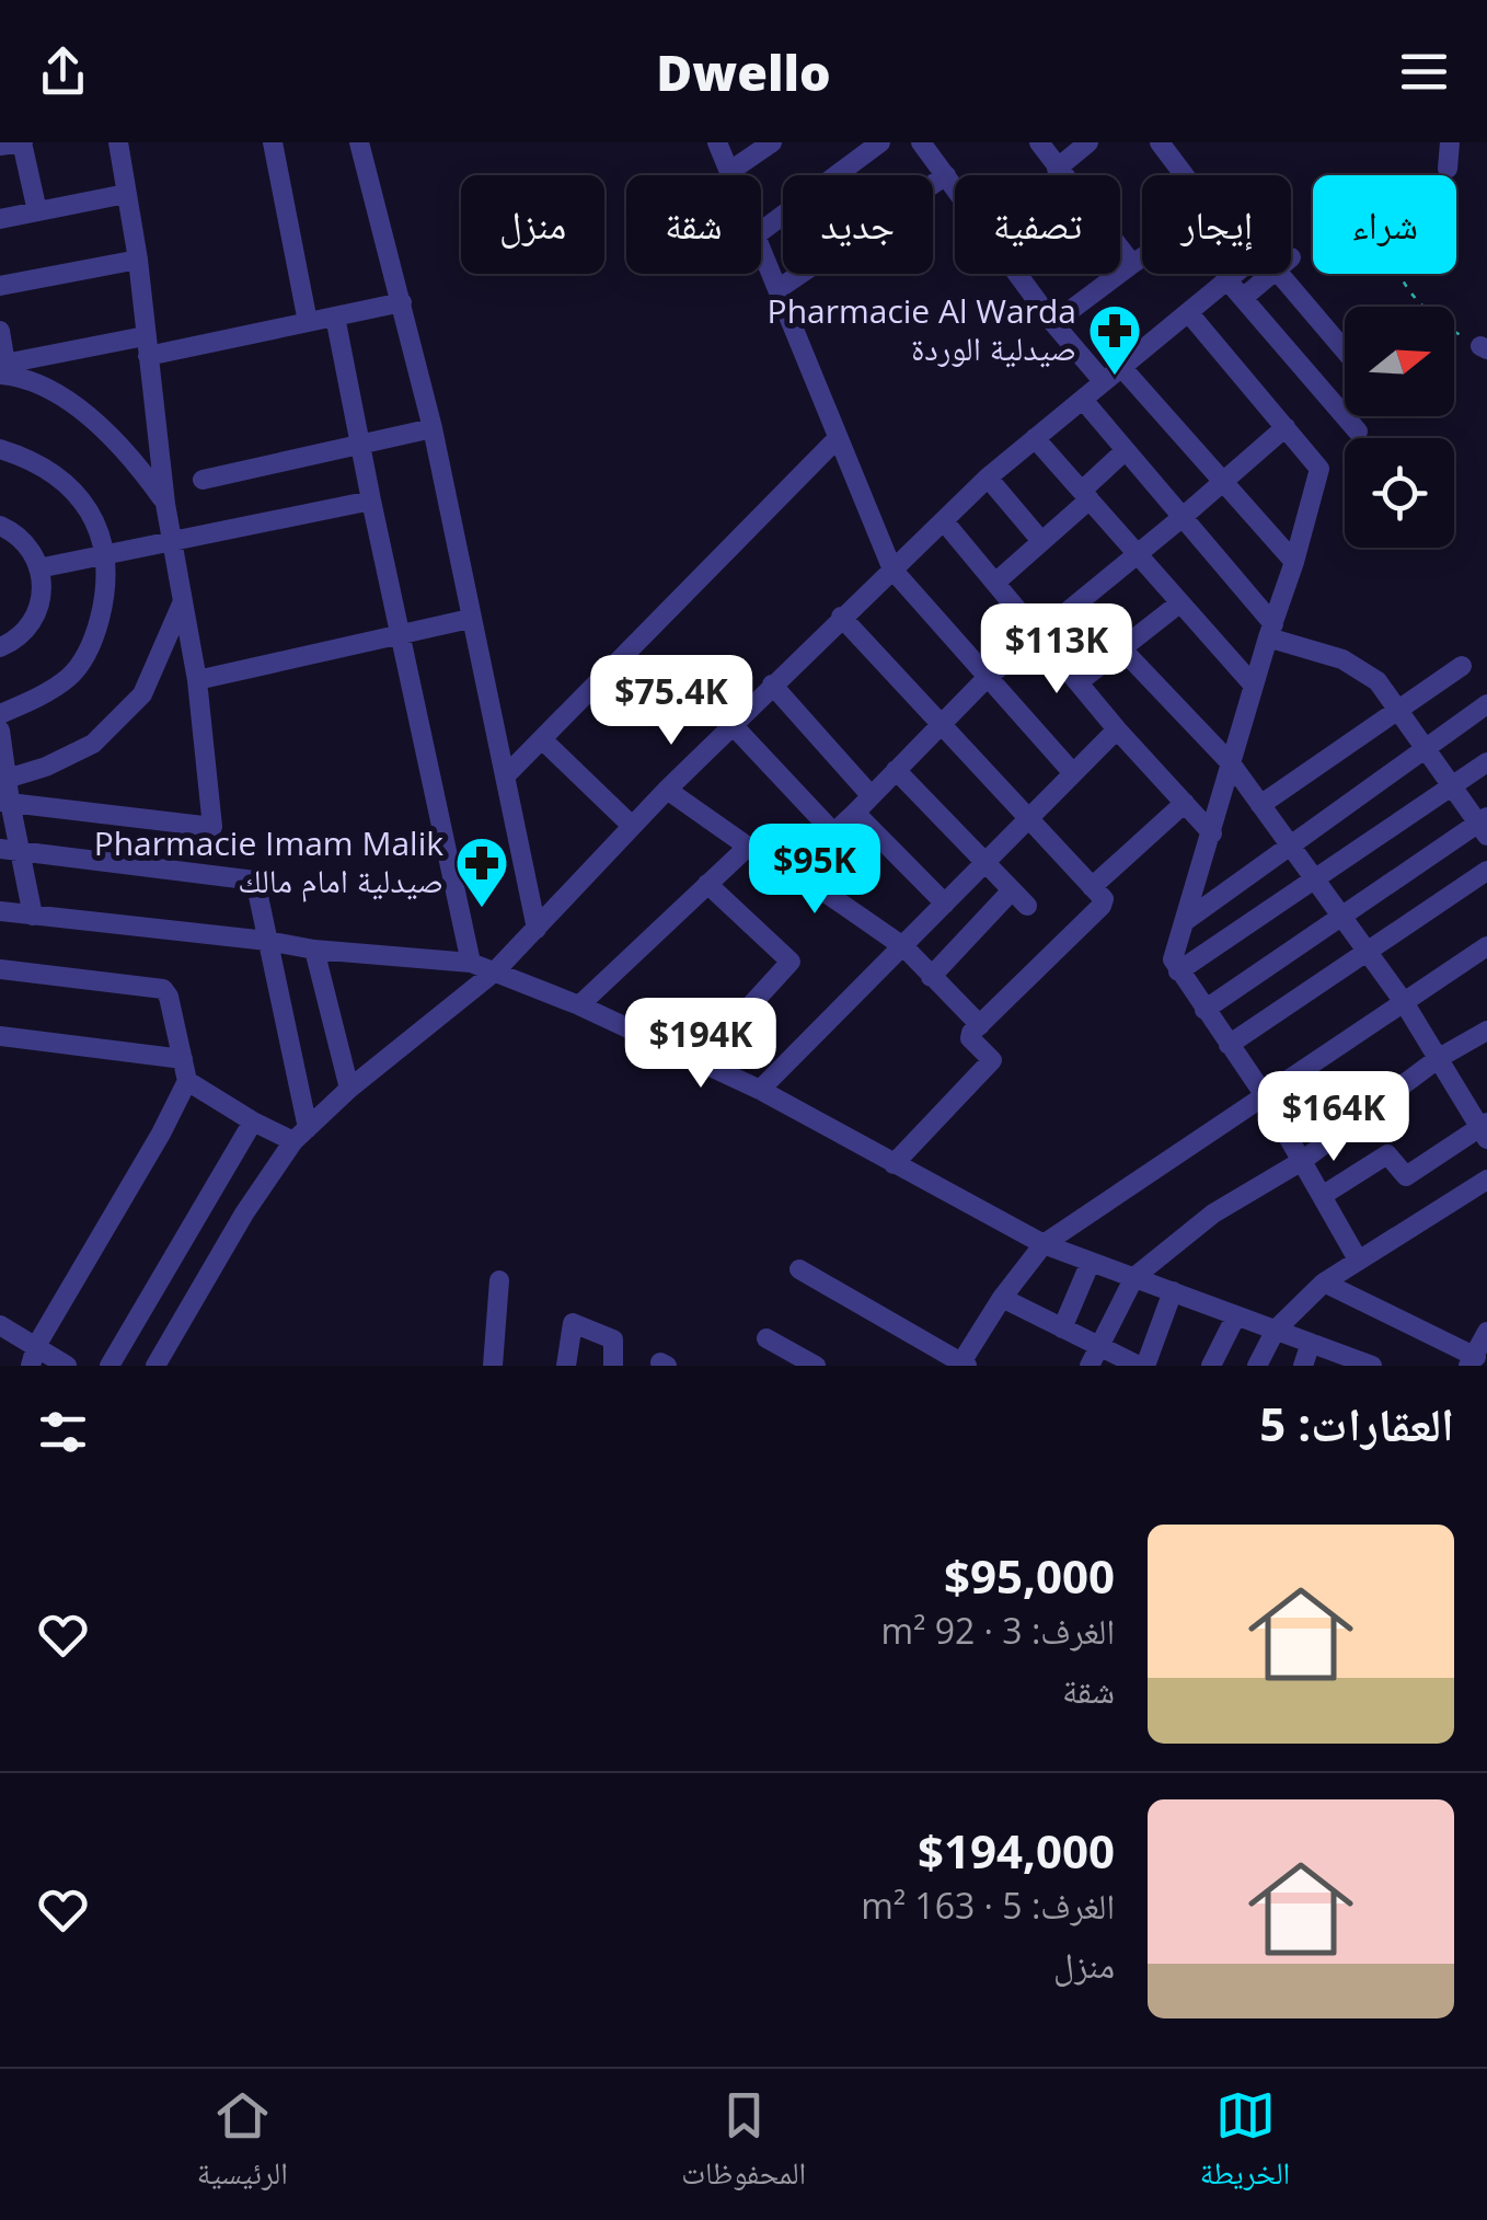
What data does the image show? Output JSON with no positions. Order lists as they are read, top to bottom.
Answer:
{
  "places": {
    "pharmacy": ["Pharmacie Al Warda صيدلية الوردة", "Pharmacie Imam Malik صيدلية امام مالك"]
  },
  "north": "right",
  "page": {
    "header": "Dwello",
    "chip": [
      "شراء",
      "إيجار",
      "تصفية",
      "جديد",
      "شقة",
      "منزل"
    ],
    "price": [
      "$113K",
      "$75.4K",
      "$95K",
      "$194K",
      "$164K"
    ],
    "heading": "العقارات: 5",
    "list": [
      {
        "name": "$95,000",
        "note": "الغرف: 3 · 92 m² · شقة"
      },
      {
        "name": "$194,000",
        "note": "الغرف: 5 · 163 m² · منزل"
      }
    ],
    "tabs": ["الخريطة", "المحفوظات", "الرئيسية"]
  }
}
